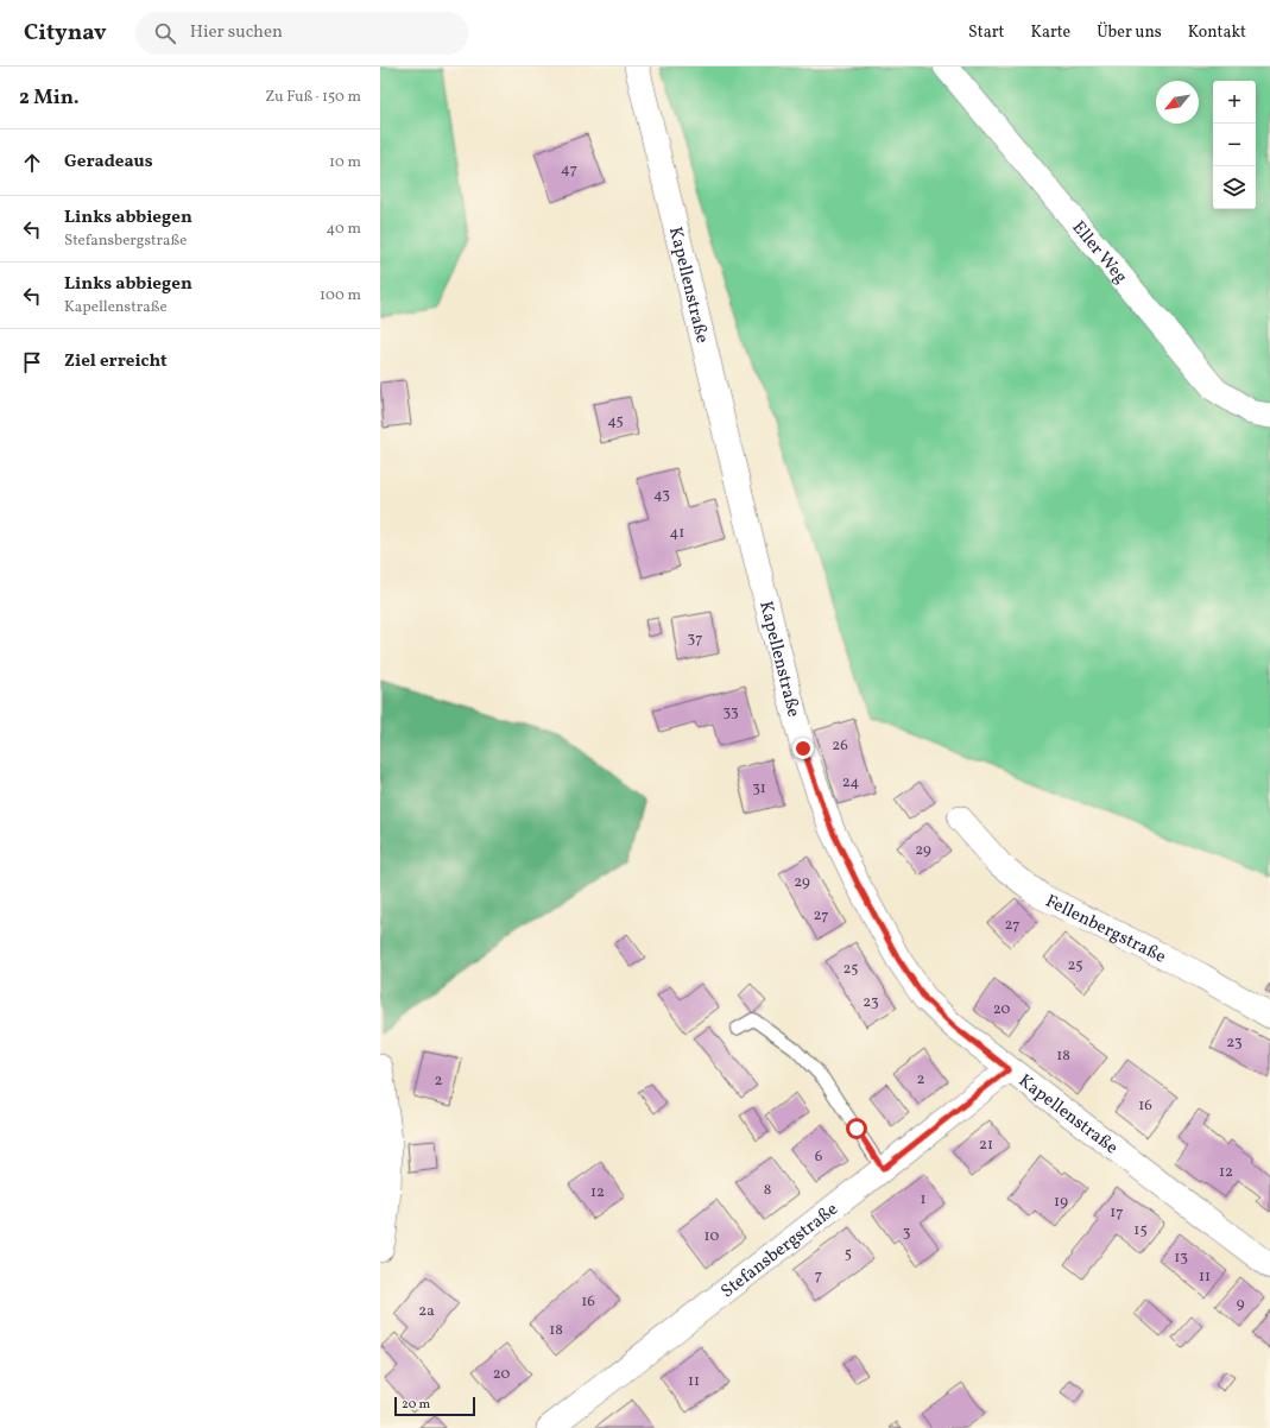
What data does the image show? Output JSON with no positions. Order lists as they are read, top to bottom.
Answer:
{
  "streets": {
    "street": [
      "Eller Weg",
      "Kapellenstraße",
      "Fellenbergstraße",
      "Stefansbergstraße"
    ]
  },
  "crossings": [
    ["Kapellenstraße", "Stefansbergstraße"]
  ],
  "house_numbers": [
    "47",
    "45",
    "43",
    "41",
    "37",
    "33",
    "26",
    "24",
    "31",
    "29",
    "29",
    "27",
    "27",
    "25",
    "25",
    "23",
    "20",
    "23",
    "18",
    "2",
    "2",
    "16",
    "21",
    "6",
    "12",
    "8",
    "12",
    "1",
    "19",
    "17",
    "15",
    "3",
    "10",
    "5",
    "13",
    "7",
    "11",
    "16",
    "9",
    "2a",
    "18",
    "20",
    "11"
  ],
  "scale_bar": "20 m",
  "north": "bottom left",
  "page": {
    "header": "Citynav",
    "search": "Hier suchen",
    "nav": [
      "Start",
      "Karte",
      "Über uns",
      "Kontakt"
    ],
    "heading": ["2 Min.", "Zu Fuß · 150 m"],
    "map_buttons": ["+", "−"],
    "list": [
      ["Geradeaus", "10 m"],
      ["Links abbiegen", "Stefansbergstraße", "40 m"],
      ["Links abbiegen", "Kapellenstraße", "100 m"],
      "Ziel erreicht"
    ],
    "scale": "20 m"
  }
}
